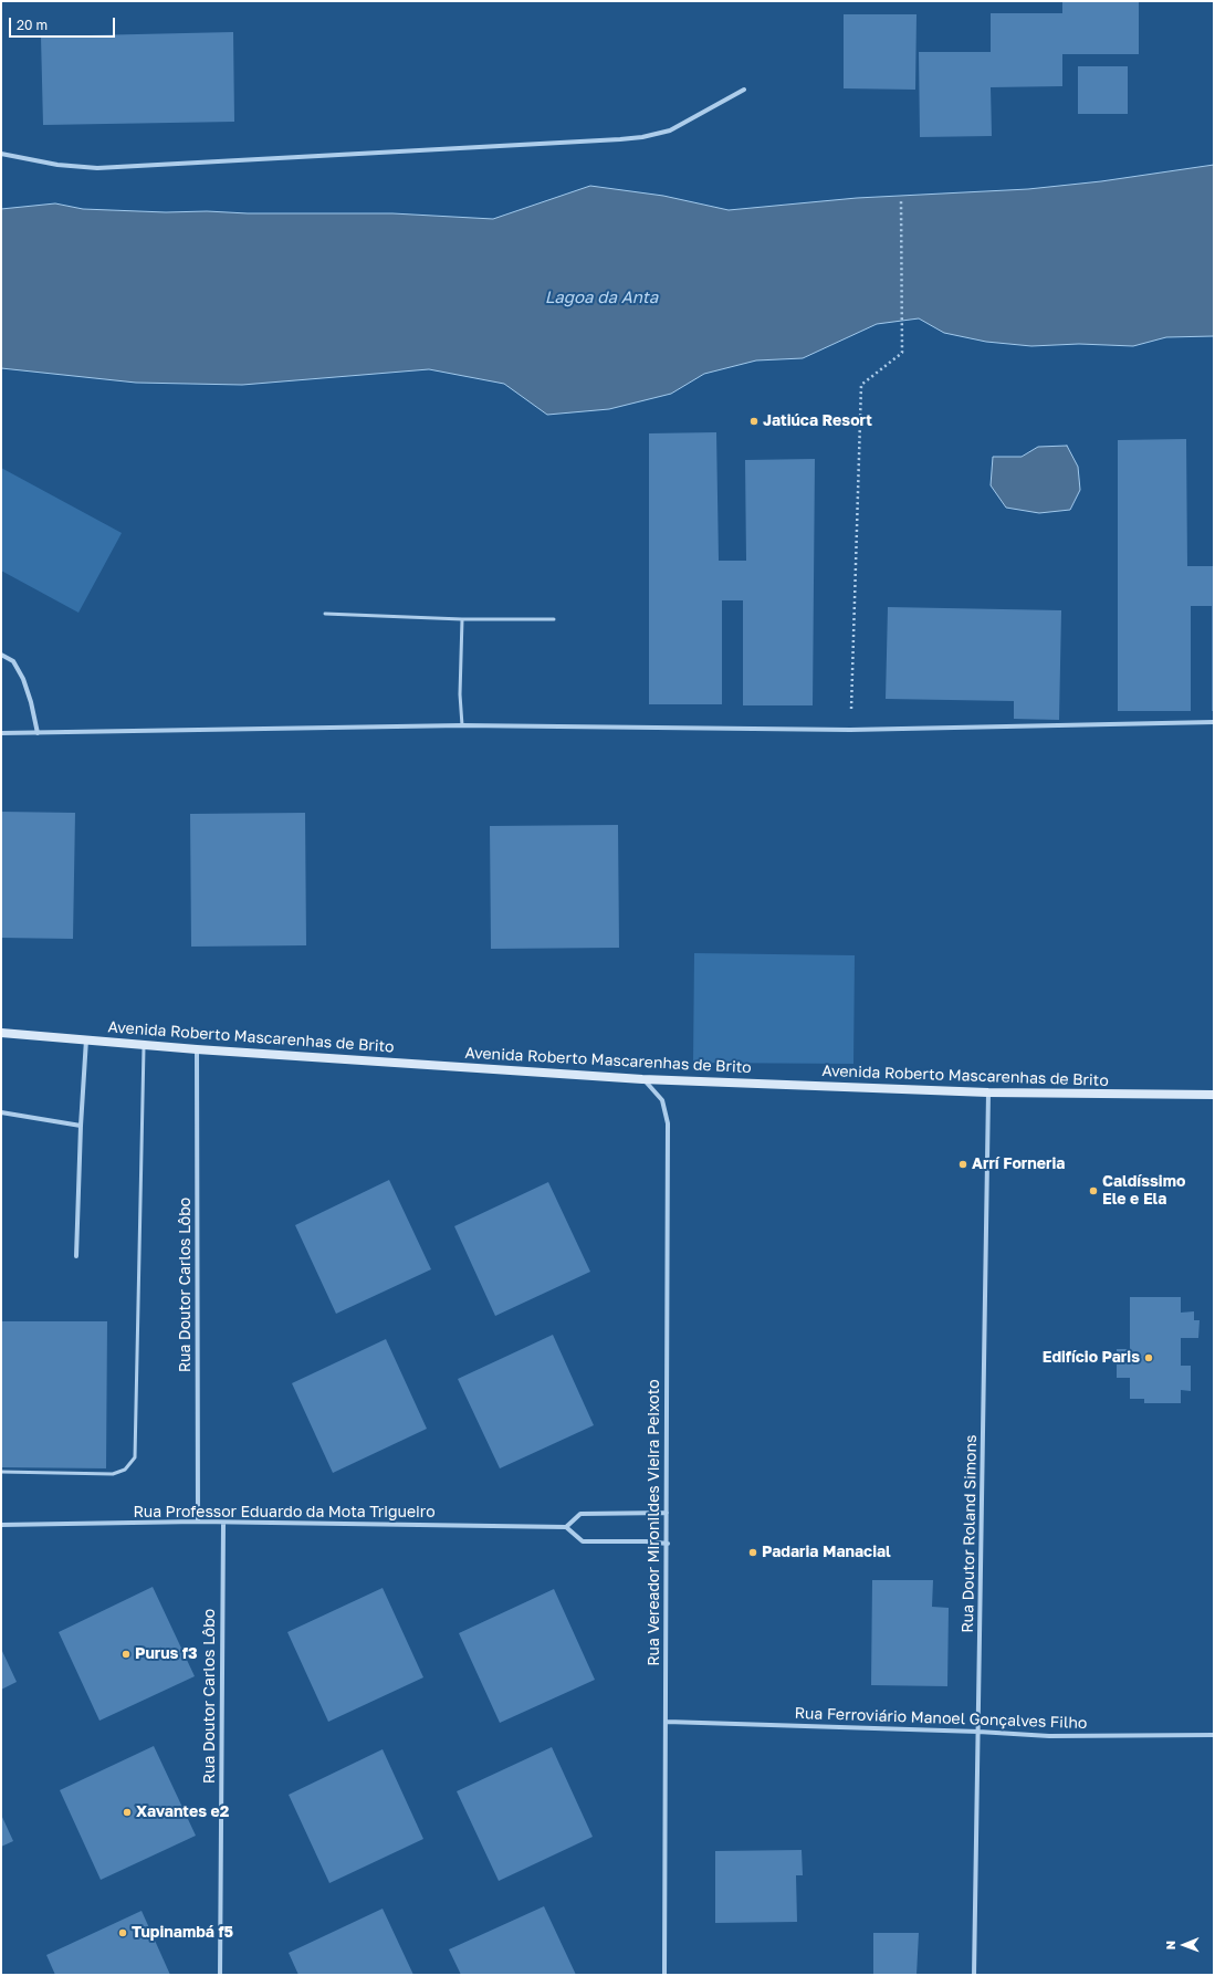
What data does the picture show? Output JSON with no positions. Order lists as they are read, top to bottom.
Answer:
{
  "streets": {
    "street": [
      "Avenida Roberto Mascarenhas de Brito",
      "Rua Doutor Carlos Lôbo",
      "Rua Professor Eduardo da Mota Trigueiro",
      "Rua Vereador Mironildes Vieira Peixoto",
      "Rua Doutor Roland Simons",
      "Rua Ferroviário Manoel Gonçalves Filho"
    ]
  },
  "crossings": [
    ["Avenida Roberto Mascarenhas de Brito", "Rua Doutor Carlos Lôbo"],
    ["Avenida Roberto Mascarenhas de Brito", "Rua Vereador Mironildes Vieira Peixoto"],
    ["Avenida Roberto Mascarenhas de Brito", "Rua Doutor Roland Simons"],
    ["Rua Doutor Carlos Lôbo", "Rua Professor Eduardo da Mota Trigueiro"],
    ["Rua Vereador Mironildes Vieira Peixoto", "Rua Ferroviário Manoel Gonçalves Filho"],
    ["Rua Doutor Roland Simons", "Rua Ferroviário Manoel Gonçalves Filho"]
  ],
  "water": ["Lagoa da Anta"],
  "places": [
    "Jatiúca Resort",
    "Arrí Forneria",
    "Caldíssimo Ele e Ela",
    "Edifício Paris",
    "Padaria Manacial",
    "Purus f3",
    "Xavantes e2",
    "Tupinambá f5"
  ],
  "scale_bar": "20 m",
  "north": "left"
}
